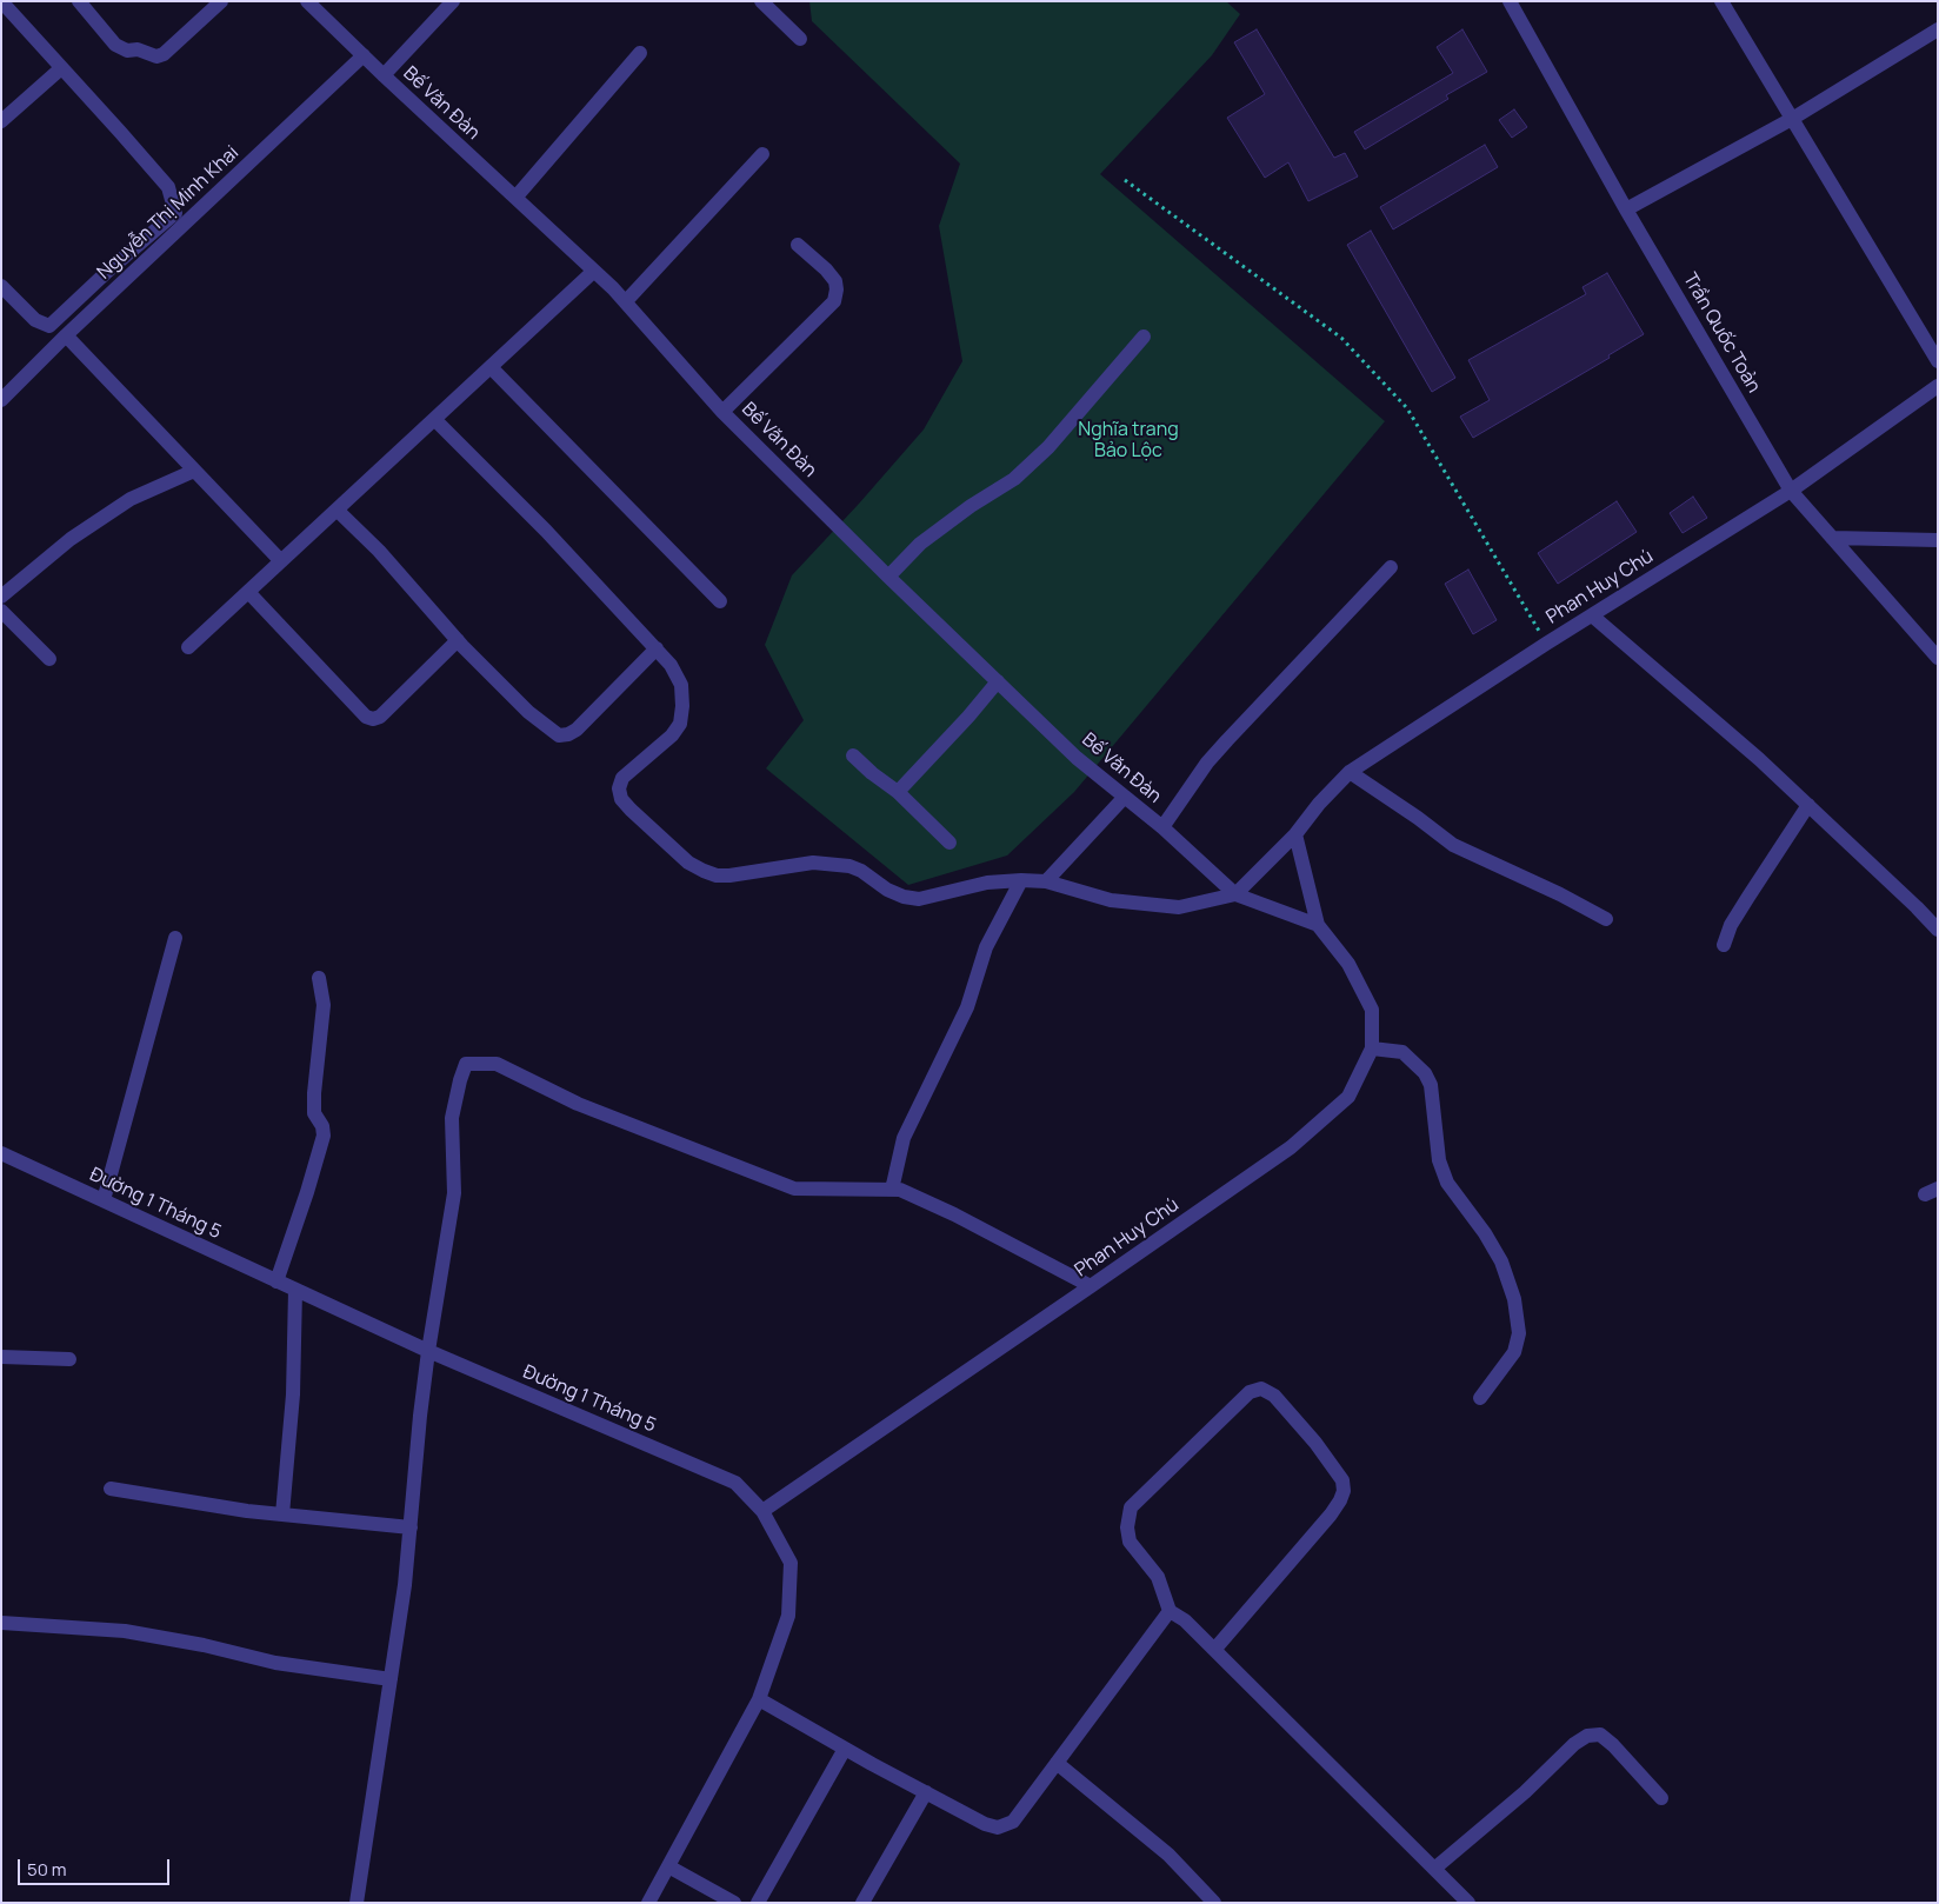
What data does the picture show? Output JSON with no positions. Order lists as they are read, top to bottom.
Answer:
{
  "streets": {
    "street": [
      "Bế Văn Đàn",
      "Nguyễn Thị Minh Khai",
      "Trần Quốc Toản",
      "Phan Huy Chú",
      "Đường 1 Tháng 5"
    ]
  },
  "crossings": [
    ["Bế Văn Đàn", "Nguyễn Thị Minh Khai"],
    ["Bế Văn Đàn", "Phan Huy Chú"],
    ["Trần Quốc Toản", "Phan Huy Chú"],
    ["Phan Huy Chú", "Đường 1 Tháng 5"]
  ],
  "parks": ["Nghĩa trang Bảo Lộc"],
  "scale_bar": "50 m"
}
